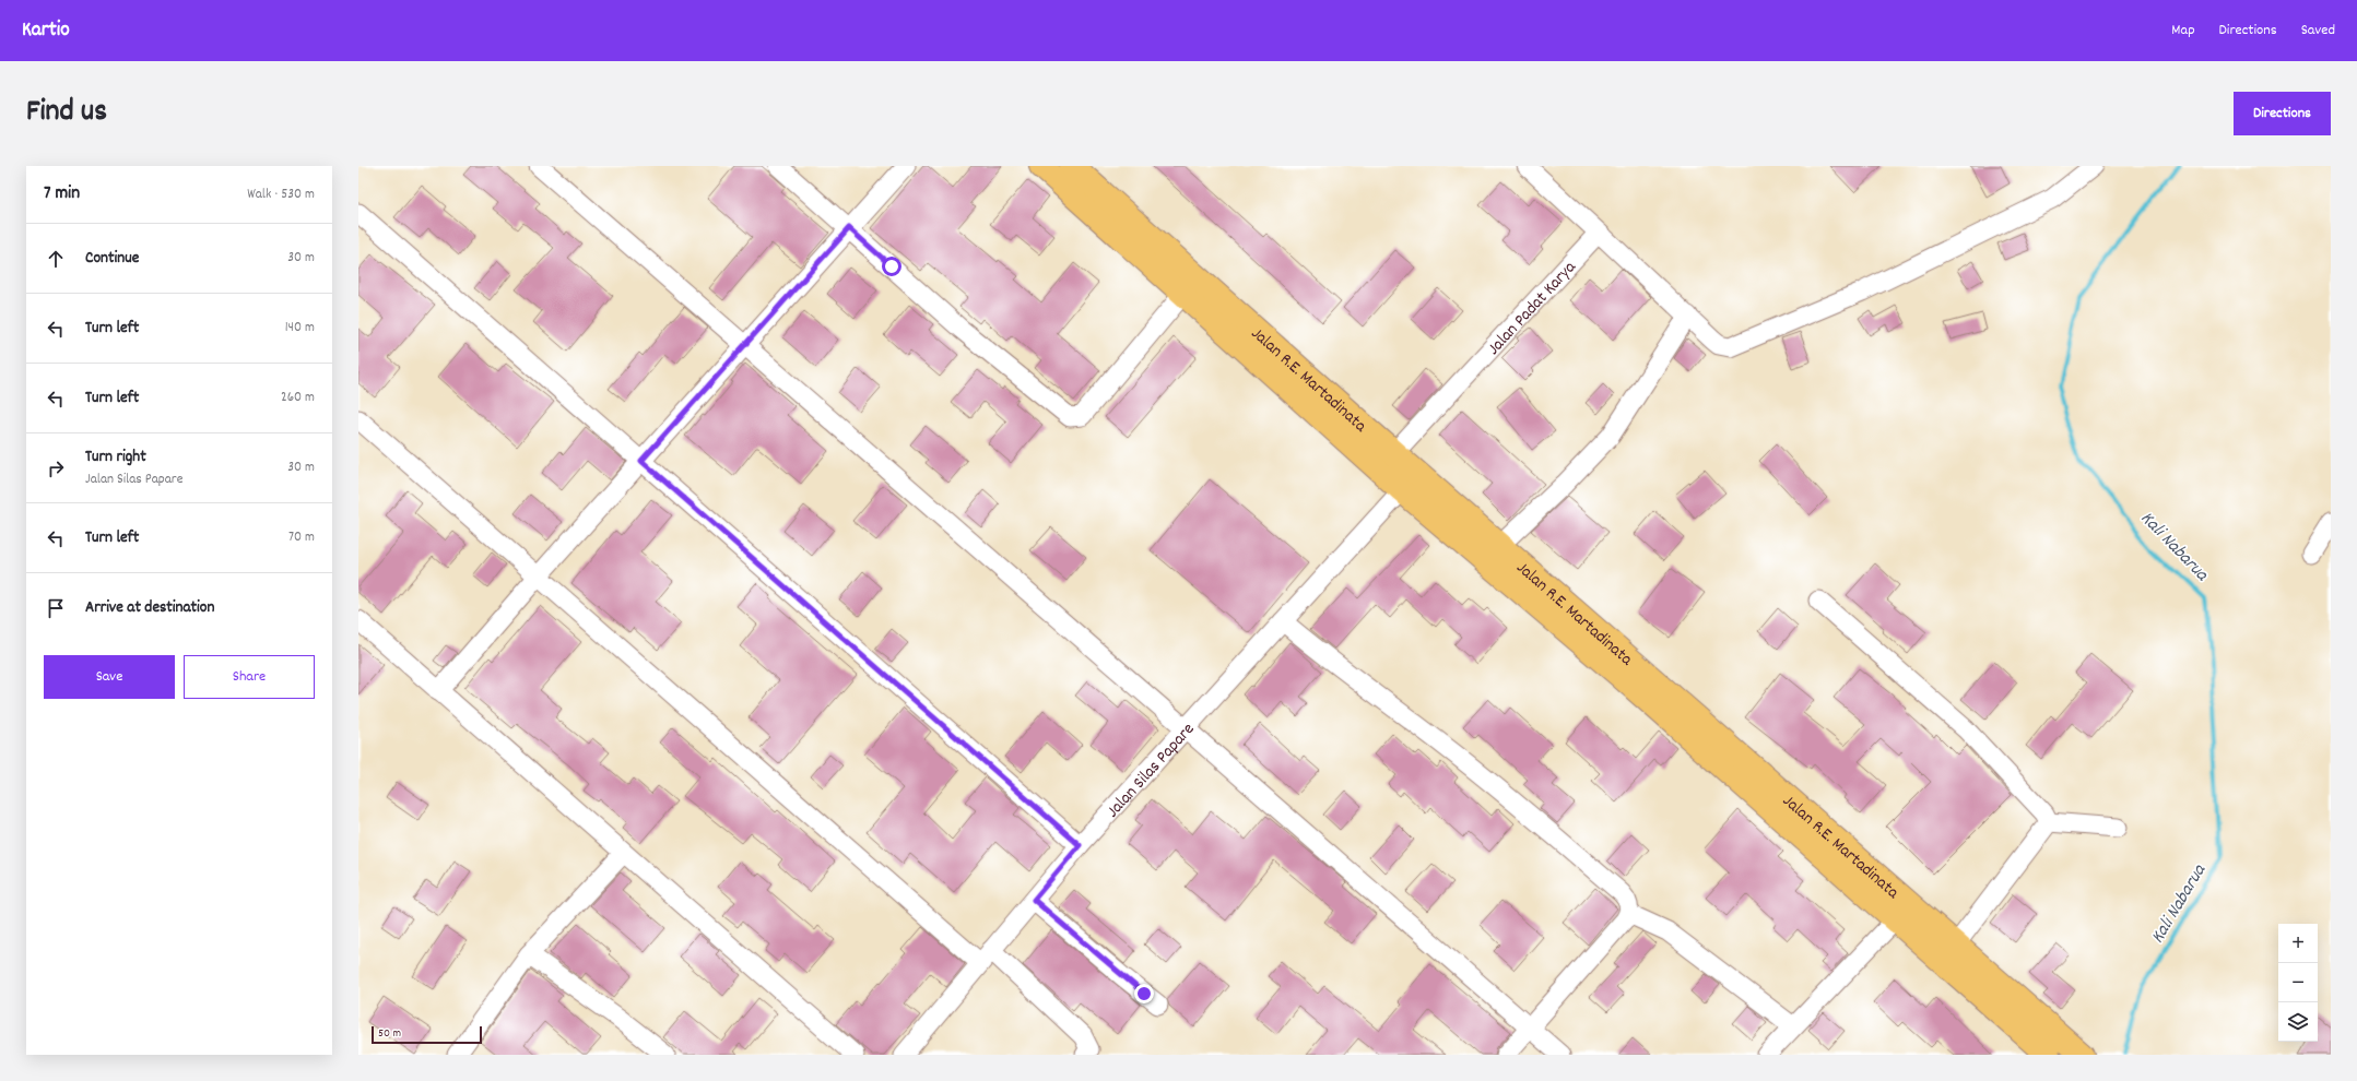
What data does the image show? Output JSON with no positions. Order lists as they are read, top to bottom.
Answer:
{
  "streets": {
    "highway": ["Jalan R.E. Martadinata"],
    "street": ["Jalan Padat Karya", "Jalan Silas Papare"]
  },
  "crossings": [
    ["Jalan Padat Karya", "Jalan R.E. Martadinata"],
    ["Jalan R.E. Martadinata", "Jalan Silas Papare"]
  ],
  "water": ["Kali Nabarua"],
  "scale_bar": "50 m",
  "page": {
    "header": "Kartio",
    "nav": ["Map", "Directions", "Saved"],
    "title": "Find us",
    "buttons": [
      "Directions",
      ["Save", "Share"]
    ],
    "heading": ["7 min", "Walk · 530 m"],
    "list": [
      ["Continue", "30 m"],
      ["Turn left", "140 m"],
      ["Turn left", "260 m"],
      ["Turn right", "Jalan Silas Papare", "30 m"],
      ["Turn left", "70 m"],
      "Arrive at destination"
    ],
    "map_buttons": ["+", "−"],
    "scale": "50 m"
  }
}
